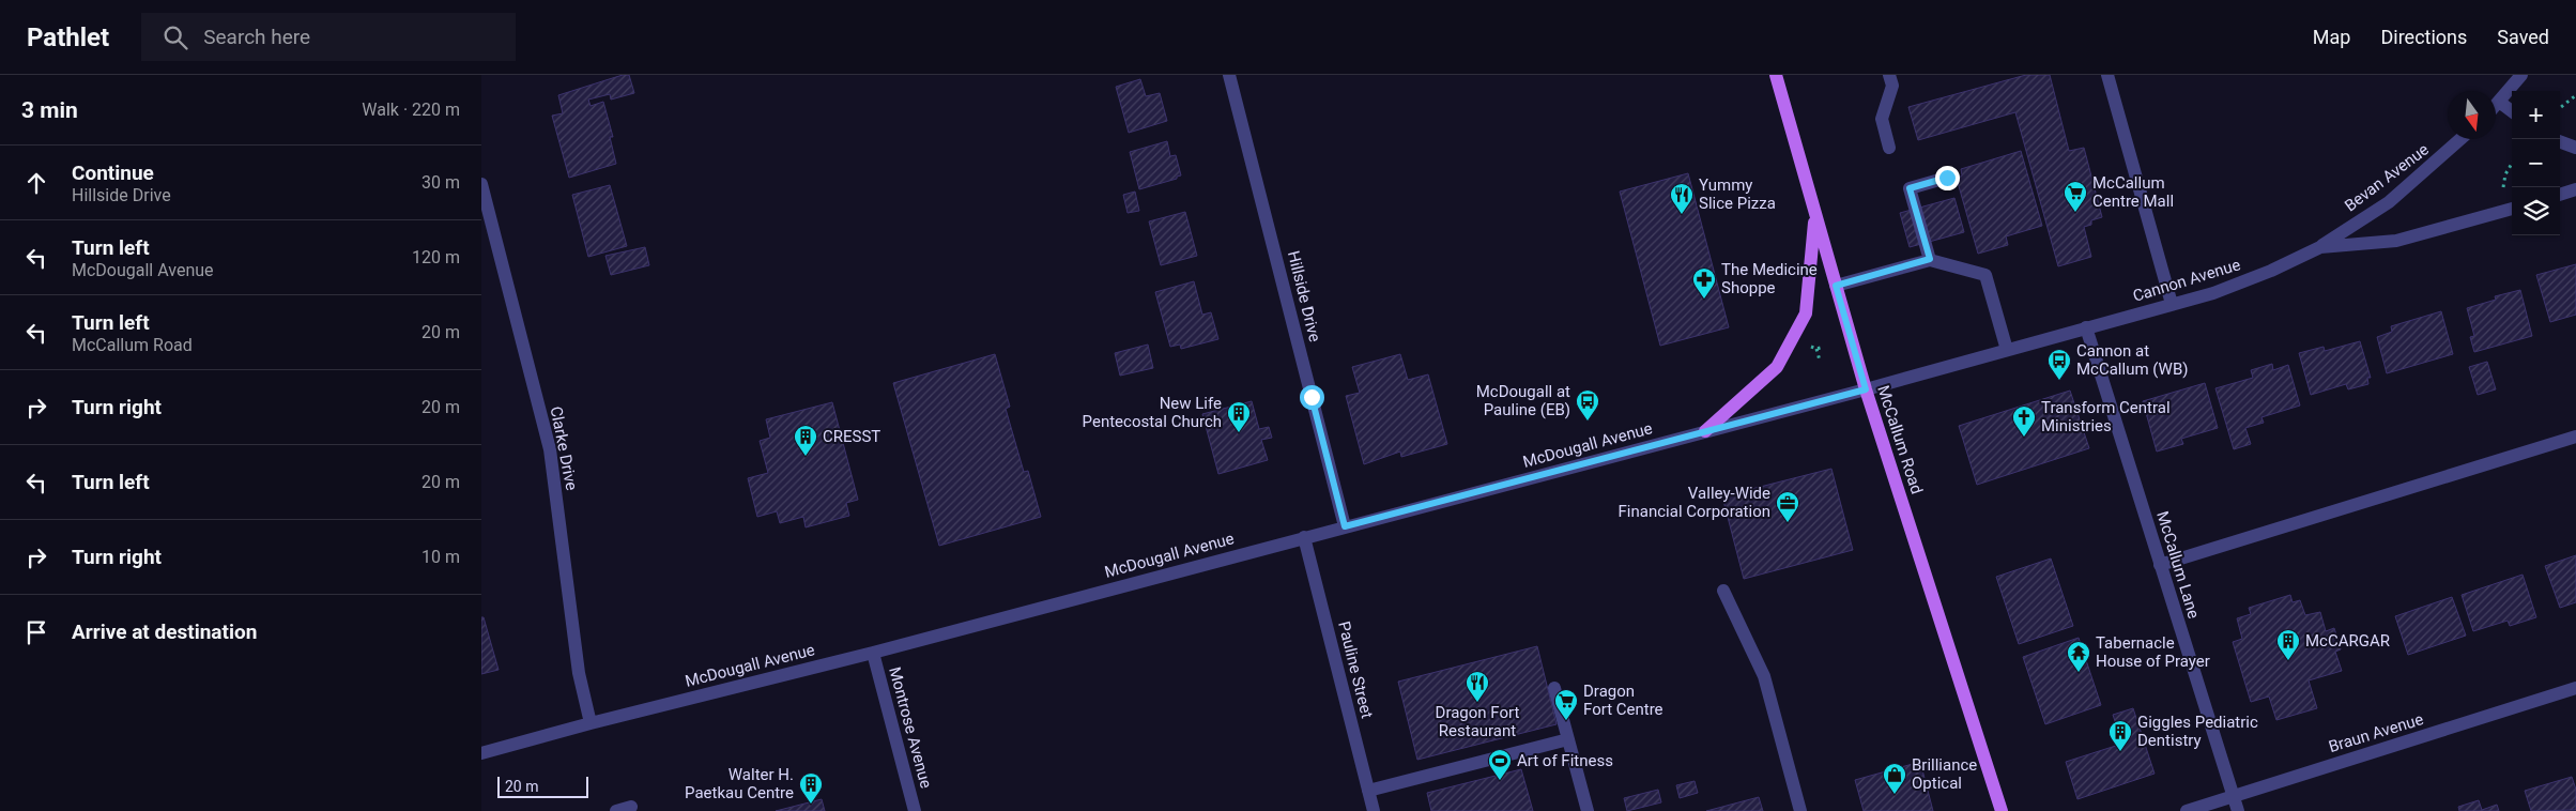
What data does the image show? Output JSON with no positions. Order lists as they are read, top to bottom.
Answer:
{
  "streets": {
    "main road": ["McCallum Road"],
    "street": [
      "Bevan Avenue",
      "Cannon Avenue",
      "Hillside Drive",
      "McDougall Avenue",
      "Clarke Drive",
      "McCallum Lane",
      "Pauline Street",
      "Montrose Avenue",
      "Braun Avenue"
    ]
  },
  "crossings": [
    ["Bevan Avenue", "Cannon Avenue"],
    ["Cannon Avenue", "McCallum Road"],
    ["Cannon Avenue", "McDougall Avenue"],
    ["Cannon Avenue", "McCallum Lane"],
    ["Hillside Drive", "McDougall Avenue"],
    ["McCallum Road", "McDougall Avenue"],
    ["McDougall Avenue", "Clarke Drive"],
    ["McDougall Avenue", "Pauline Street"],
    ["McDougall Avenue", "Montrose Avenue"],
    ["McCallum Lane", "Braun Avenue"]
  ],
  "places": {
    "supermarket": ["McCallum Centre Mall", "Dragon Fort Centre"],
    "restaurant": ["Yummy Slice Pizza", "Dragon Fort Restaurant"],
    "pharmacy": ["The Medicine Shoppe"],
    "bus stop": ["Cannon at McCallum (WB)", "McDougall at Pauline (EB)"],
    "building": [
      "New Life Pentecostal Church",
      "CRESST",
      "McCARGAR",
      "Giggles Pediatric Dentistry",
      "Walter H. Paetkau Centre"
    ],
    "church": ["Transform Central Ministries"],
    "office": ["Valley-Wide Financial Corporation"],
    "temple": ["Tabernacle House of Prayer"],
    "sports": ["Art of Fitness"],
    "shop": ["Brilliance Optical"]
  },
  "scale_bar": "20 m",
  "north": "bottom",
  "page": {
    "header": "Pathlet",
    "search": "Search here",
    "nav": ["Map", "Directions", "Saved"],
    "heading": ["3 min", "Walk · 220 m"],
    "map_buttons": ["+", "−"],
    "list": [
      ["Continue", "Hillside Drive", "30 m"],
      ["Turn left", "McDougall Avenue", "120 m"],
      ["Turn left", "McCallum Road", "20 m"],
      ["Turn right", "20 m"],
      ["Turn left", "20 m"],
      ["Turn right", "10 m"],
      "Arrive at destination"
    ],
    "scale": "20 m"
  }
}
